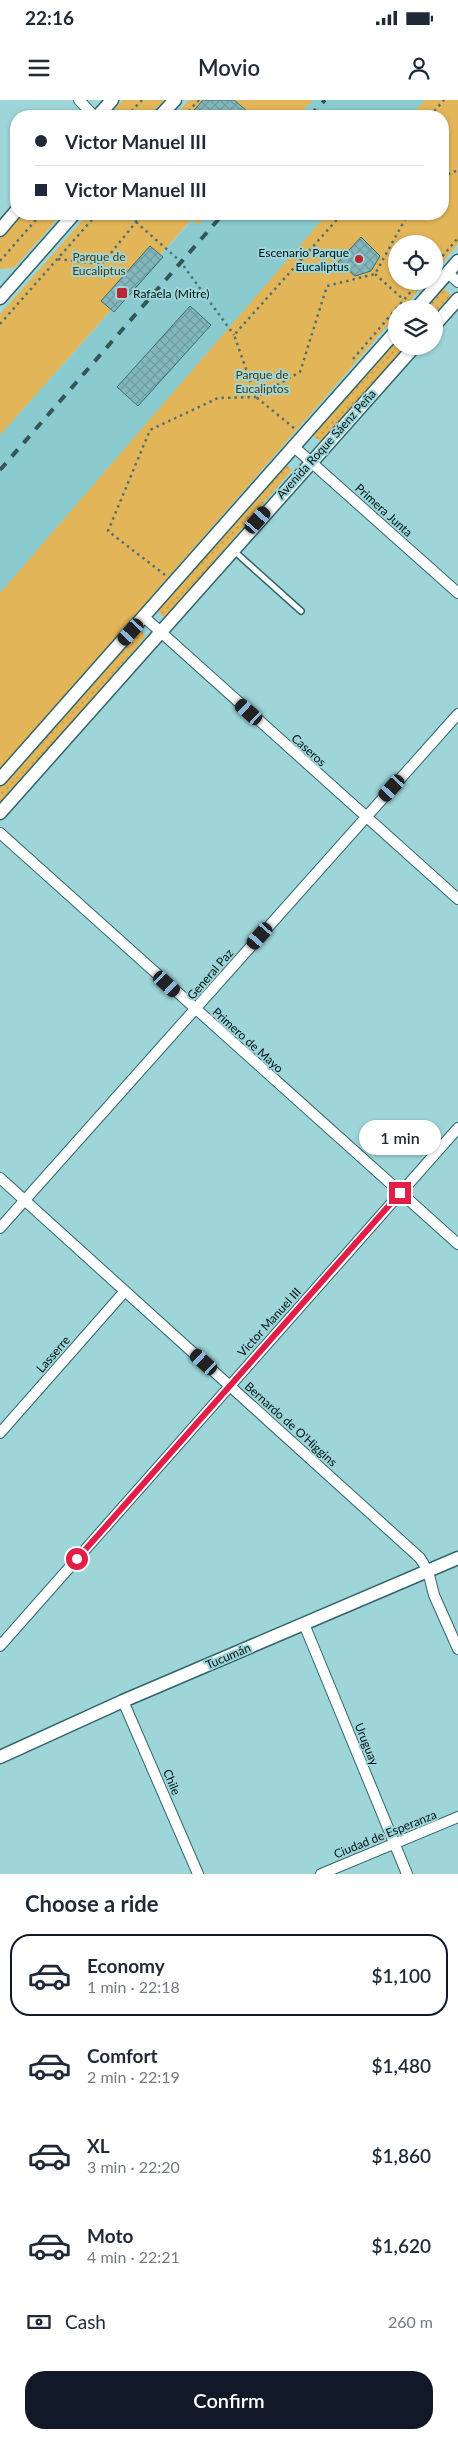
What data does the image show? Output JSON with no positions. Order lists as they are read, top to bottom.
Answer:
{
  "streets": {
    "street": [
      "Avenida Roque Sáenz Peña",
      "Primera Junta",
      "Caseros",
      "General Paz",
      "Primero de Mayo",
      "Victor Manuel III",
      "Lasserre",
      "Bernardo de O'Higgins",
      "Tucumán",
      "Uruguay",
      "Chile",
      "Ciudad de Esperanza"
    ]
  },
  "crossings": [
    ["Avenida Roque Sáenz Peña", "Primera Junta"],
    ["Avenida Roque Sáenz Peña", "Caseros"],
    ["Caseros", "General Paz"],
    ["General Paz", "Primero de Mayo"],
    ["General Paz", "Bernardo de O'Higgins"],
    ["Primero de Mayo", "Victor Manuel III"],
    ["Victor Manuel III", "Bernardo de O'Higgins"],
    ["Lasserre", "Bernardo de O'Higgins"],
    ["Bernardo de O'Higgins", "Tucumán"],
    ["Tucumán", "Uruguay"],
    ["Tucumán", "Chile"],
    ["Uruguay", "Ciudad de Esperanza"]
  ],
  "parks": ["Parque de Eucaliptus", "Parque de Eucaliptos"],
  "places": {
    "other": ["Escenario Parque Eucaliptus"],
    "transit": ["Rafaela (Mitre)"]
  },
  "page": {
    "status": "22:16",
    "header": "Movio",
    "banner": ["Victor Manuel III", "Victor Manuel III"],
    "bubble": "1 min",
    "heading": "Choose a ride",
    "list": [
      {
        "name": "Economy",
        "note": "1 min · 22:18",
        "value": "$1,100"
      },
      {
        "name": "Comfort",
        "note": "2 min · 22:19",
        "value": "$1,480"
      },
      {
        "name": "XL",
        "note": "3 min · 22:20",
        "value": "$1,860"
      },
      {
        "name": "Moto",
        "note": "4 min · 22:21",
        "value": "$1,620"
      }
    ],
    "pay": ["Cash", "260 m"],
    "buttons": "Confirm"
  }
}
